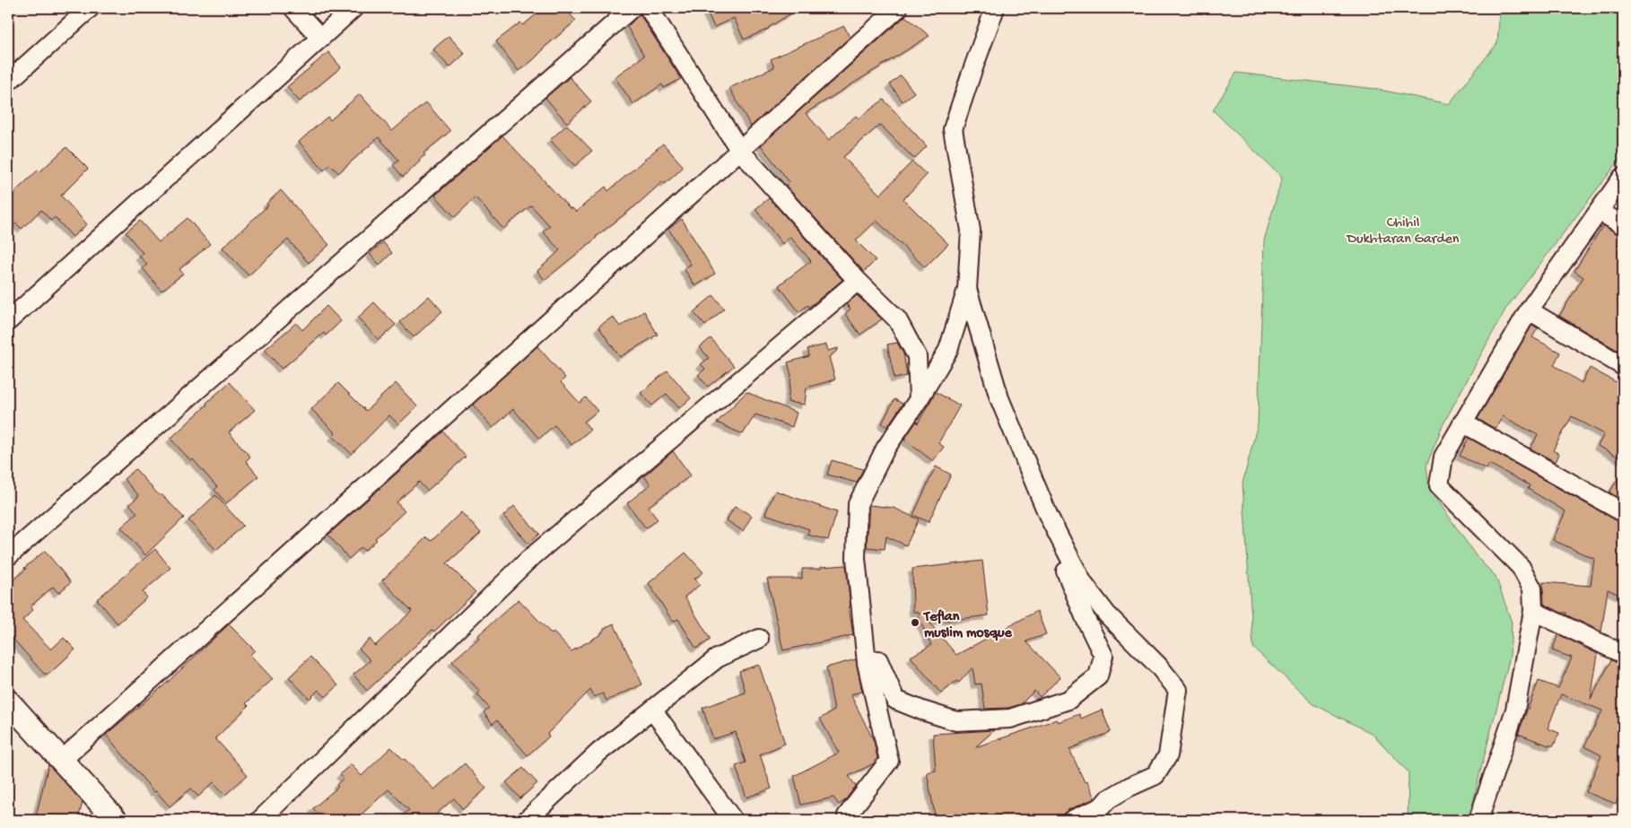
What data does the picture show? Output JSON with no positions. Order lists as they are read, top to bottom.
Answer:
{
  "parks": ["Chihil Dukhtaran Garden"],
  "places": ["Teflan muslim mosque"]
}
